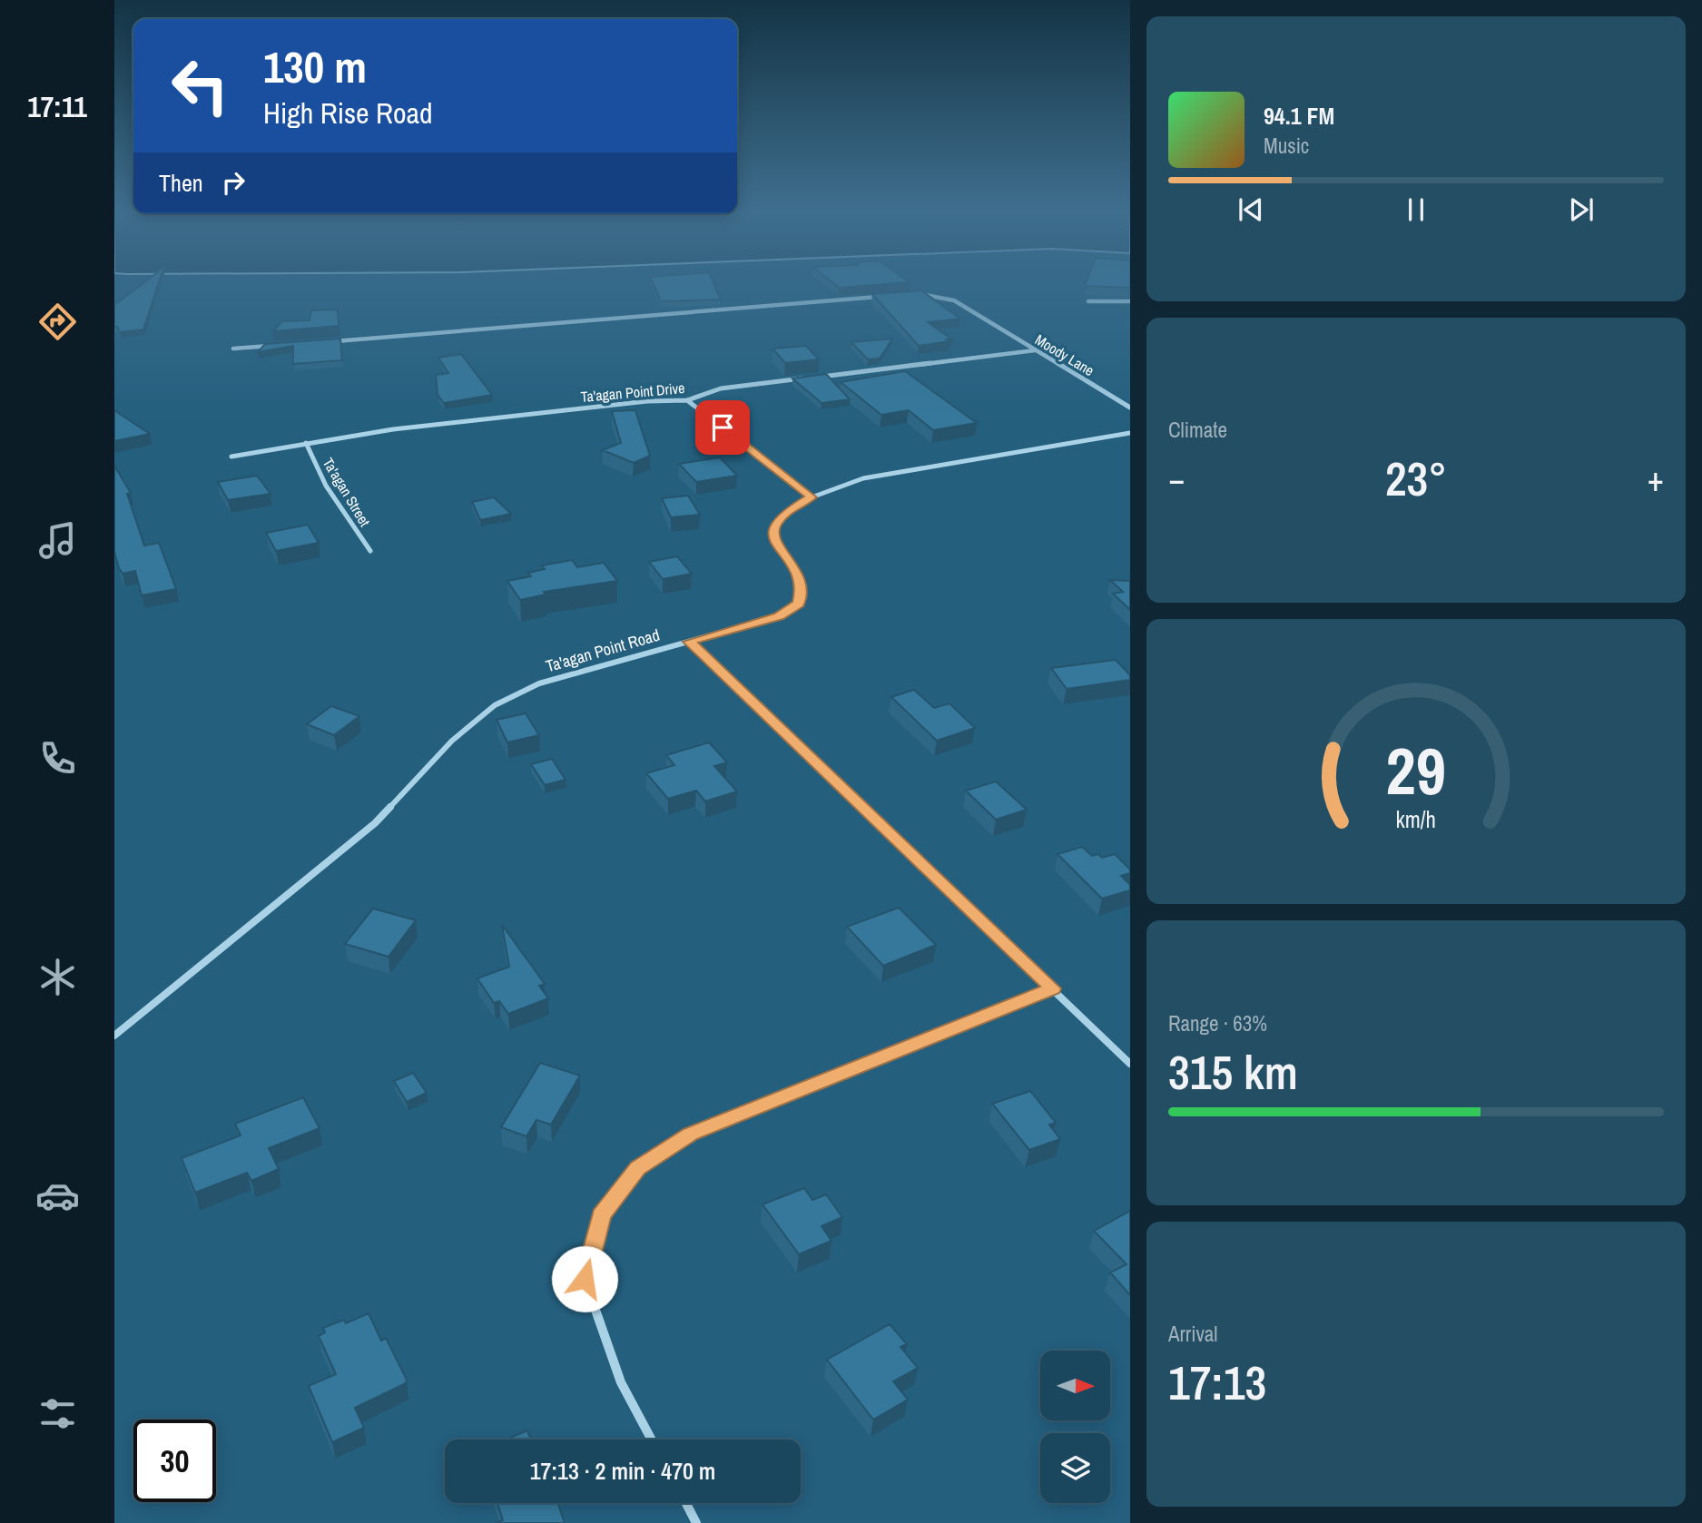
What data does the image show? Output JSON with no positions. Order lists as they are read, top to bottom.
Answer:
{
  "streets": {
    "street": [
      "Moody Lane",
      "Ta'agan Point Drive",
      "Ta'agan Street",
      "Ta'agan Point Road"
    ]
  },
  "crossings": [
    ["Moody Lane", "Ta'agan Point Drive"],
    ["Ta'agan Point Drive", "Ta'agan Street"]
  ],
  "north": "right",
  "page": {
    "tabs": "17:11",
    "turn": ["130 m", "High Rise Road"],
    "song": ["94.1 FM", "Music"],
    "then": "Then",
    "tile": [
      "Climate",
      ["Range · 63%", "315 km"],
      ["Arrival", "17:13"]
    ],
    "heat": ["−", "23°", "+"],
    "limit": "30",
    "trip": "17:13 · 2 min · 470 m",
    "gauge": ["29", "km/h"]
  }
}
